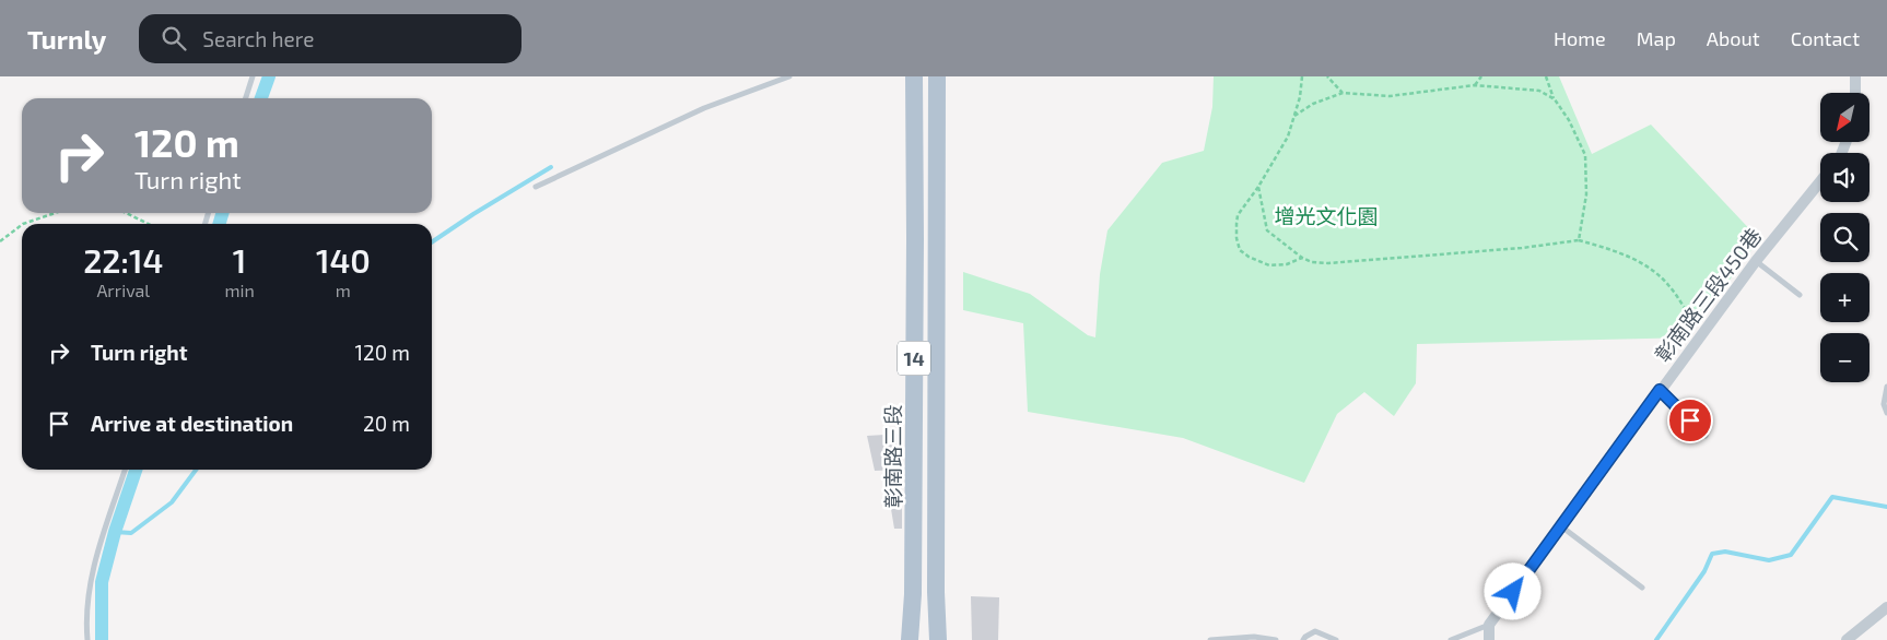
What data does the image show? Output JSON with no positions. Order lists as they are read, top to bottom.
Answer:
{
  "streets": {
    "main road": ["14", "彰南路三段"],
    "street": ["彰南路三段450巷"]
  },
  "parks": ["增光文化園"],
  "north": "bottom left",
  "page": {
    "header": "Turnly",
    "search": "Search here",
    "nav": [
      "Home",
      "Map",
      "About",
      "Contact"
    ],
    "map_buttons": ["+", "−"],
    "turn": ["120 m", "Turn right"],
    "eta": [
      "22:14",
      "Arrival",
      "1",
      "min",
      "140",
      "m"
    ],
    "list": [
      {
        "name": "Turn right",
        "value": "120 m"
      },
      {
        "name": "Arrive at destination",
        "value": "20 m"
      }
    ]
  }
}
